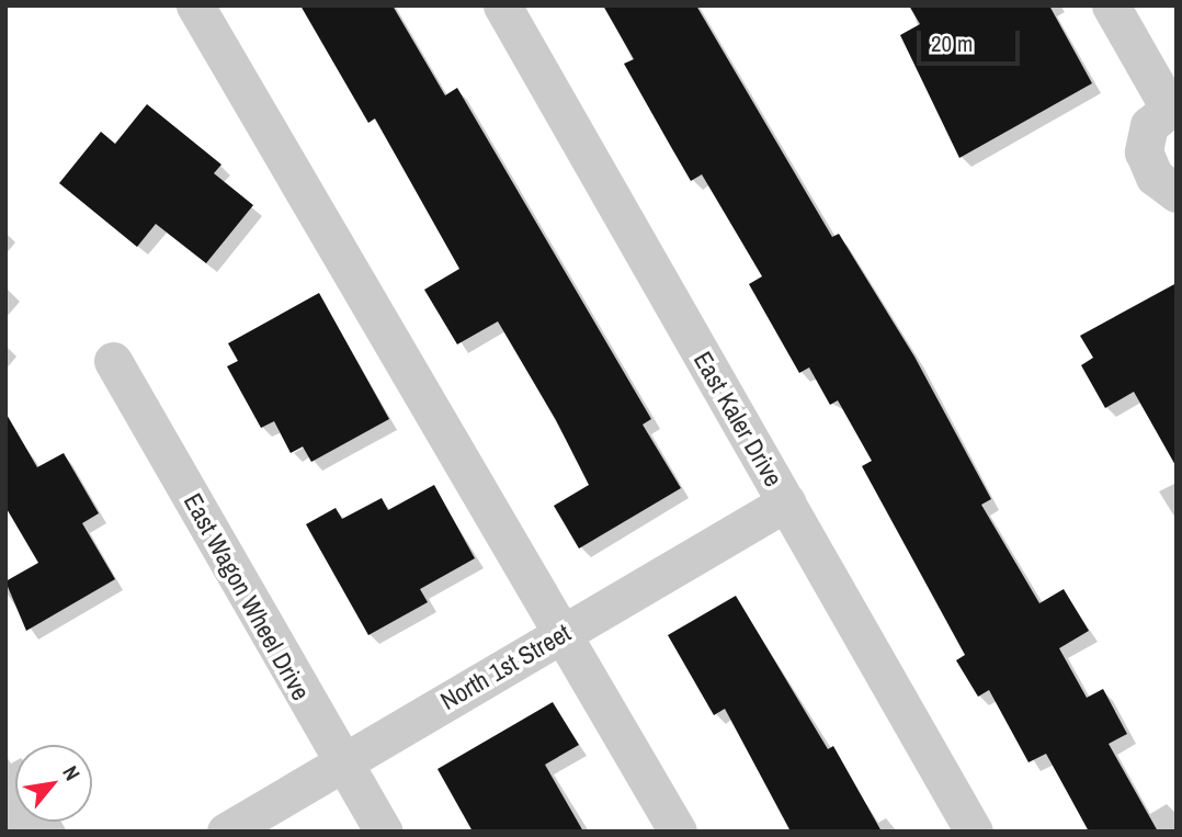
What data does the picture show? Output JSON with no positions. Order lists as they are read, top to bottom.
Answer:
{
  "streets": {
    "street": ["East Kaler Drive", "East Wagon Wheel Drive", "North 1st Street"]
  },
  "crossings": [
    ["East Kaler Drive", "North 1st Street"],
    ["East Wagon Wheel Drive", "North 1st Street"]
  ],
  "scale_bar": "20 m",
  "north": "top right"
}
